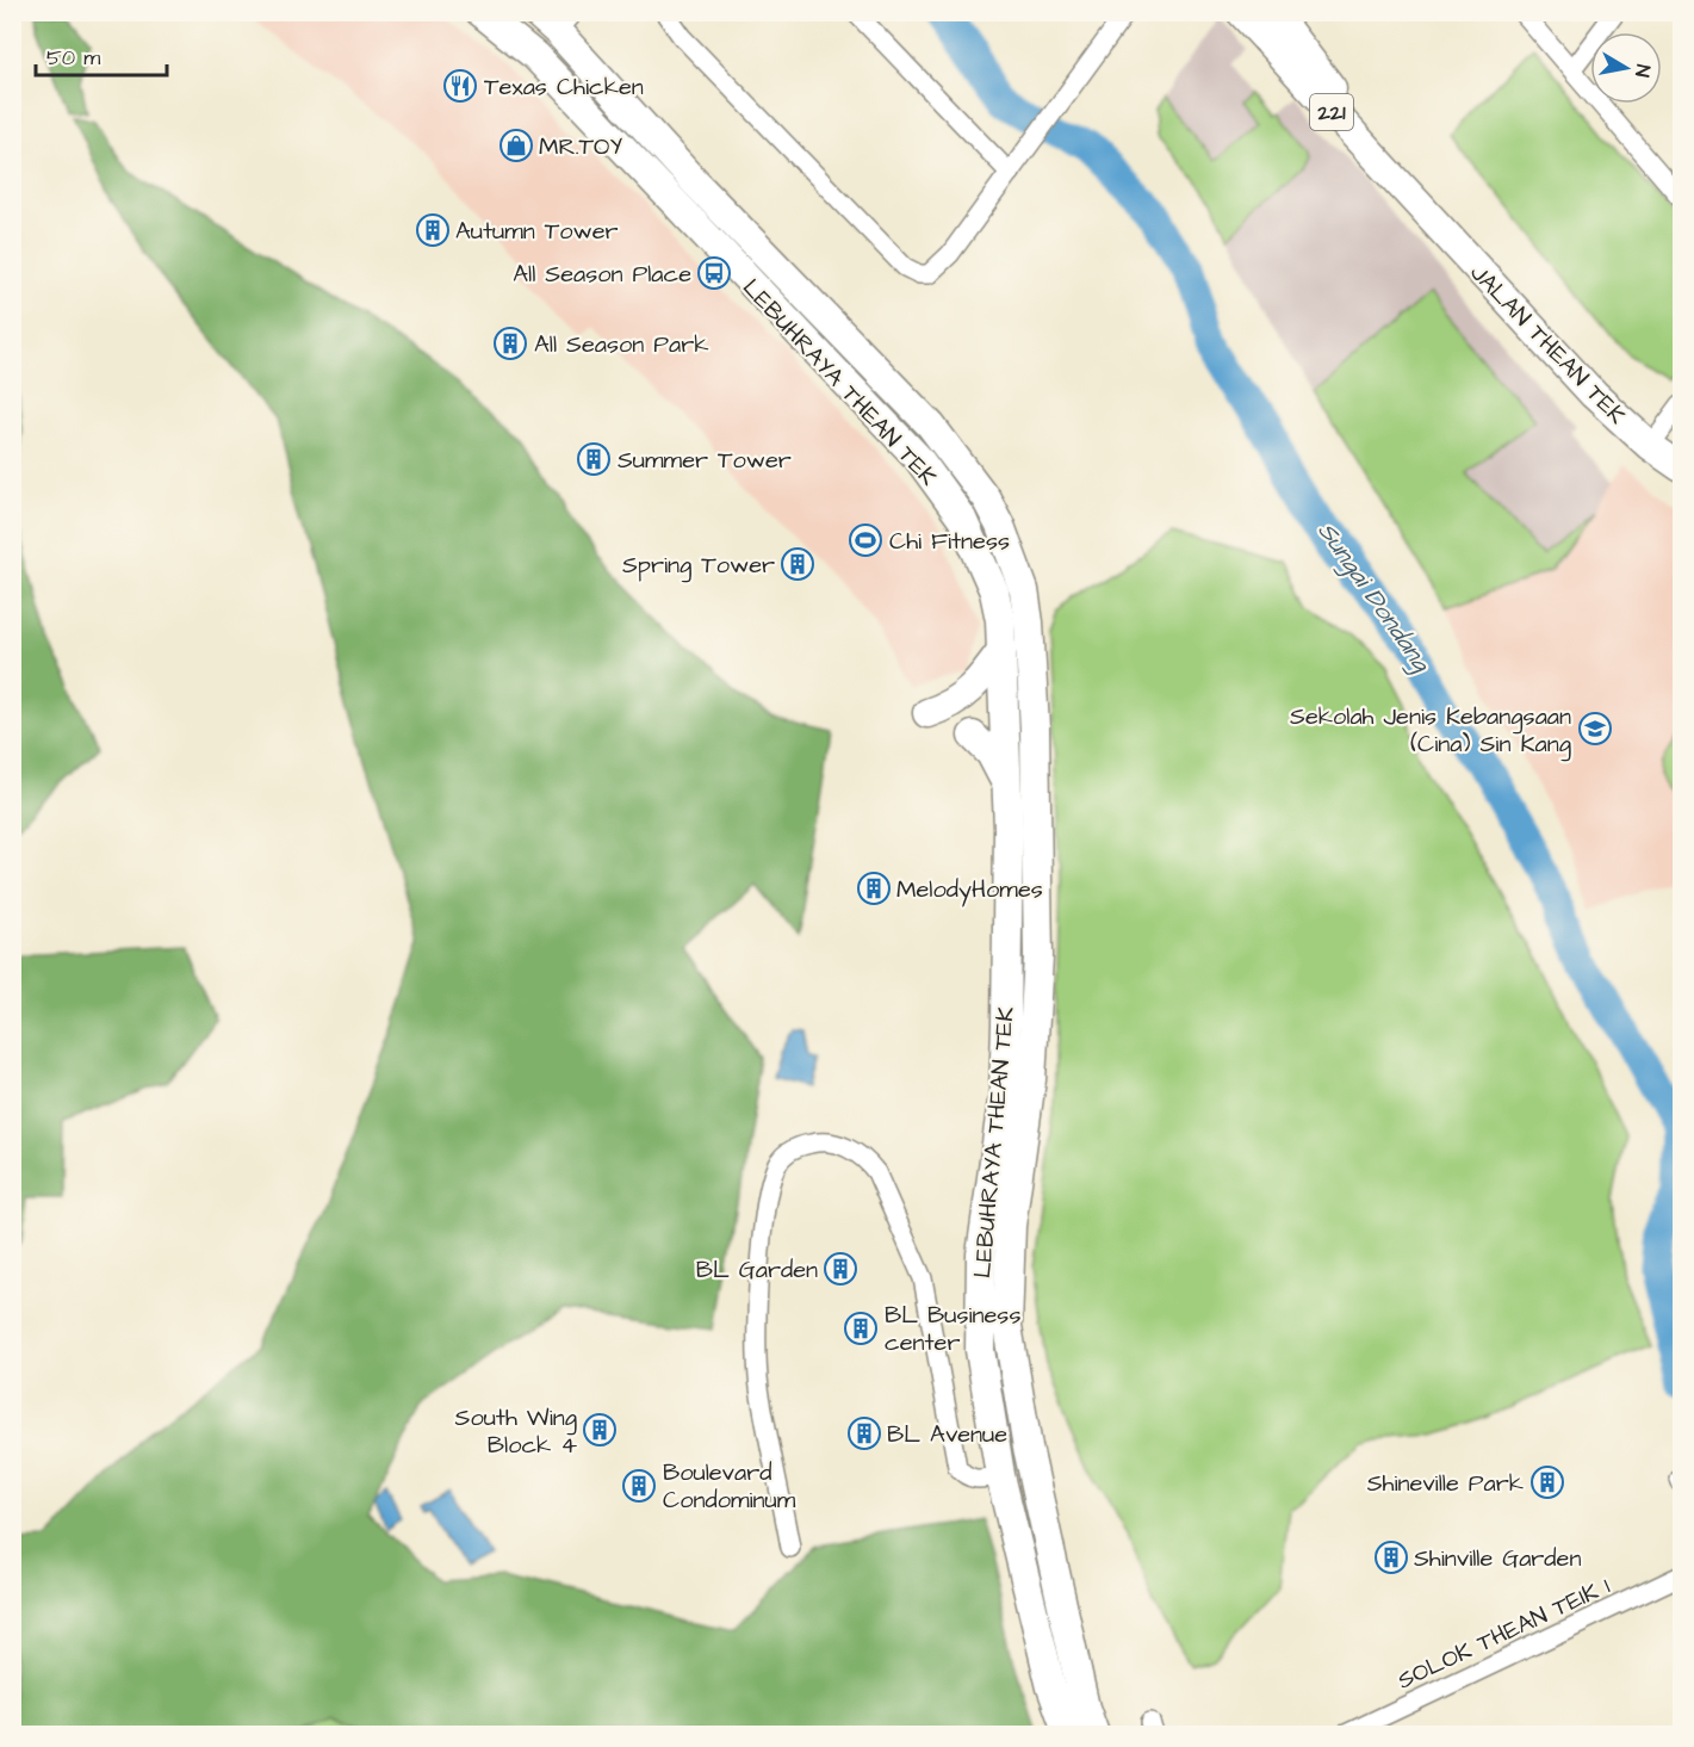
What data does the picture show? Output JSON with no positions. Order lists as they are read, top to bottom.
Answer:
{
  "streets": {
    "main road": ["221", "JALAN THEAN TEK", "LEBUHRAYA THEAN TEK"],
    "street": ["SOLOK THEAN TEIK 1"]
  },
  "water": ["Sungai Dondang"],
  "places": {
    "restaurant": ["Texas Chicken"],
    "shop": ["MR.TOY"],
    "building": [
      "Autumn Tower",
      "All Season Park",
      "Summer Tower",
      "Spring Tower",
      "MelodyHomes",
      "BL Garden",
      "BL Business center",
      "South Wing Block 4",
      "BL Avenue",
      "Shineville Park",
      "Boulevard Condominum",
      "Shinville Garden"
    ],
    "bus stop": ["All Season Place"],
    "sports": ["Chi Fitness"],
    "school or university": ["Sekolah Jenis Kebangsaan (Cina) Sin Kang"]
  },
  "scale_bar": "50 m",
  "north": "right"
}
